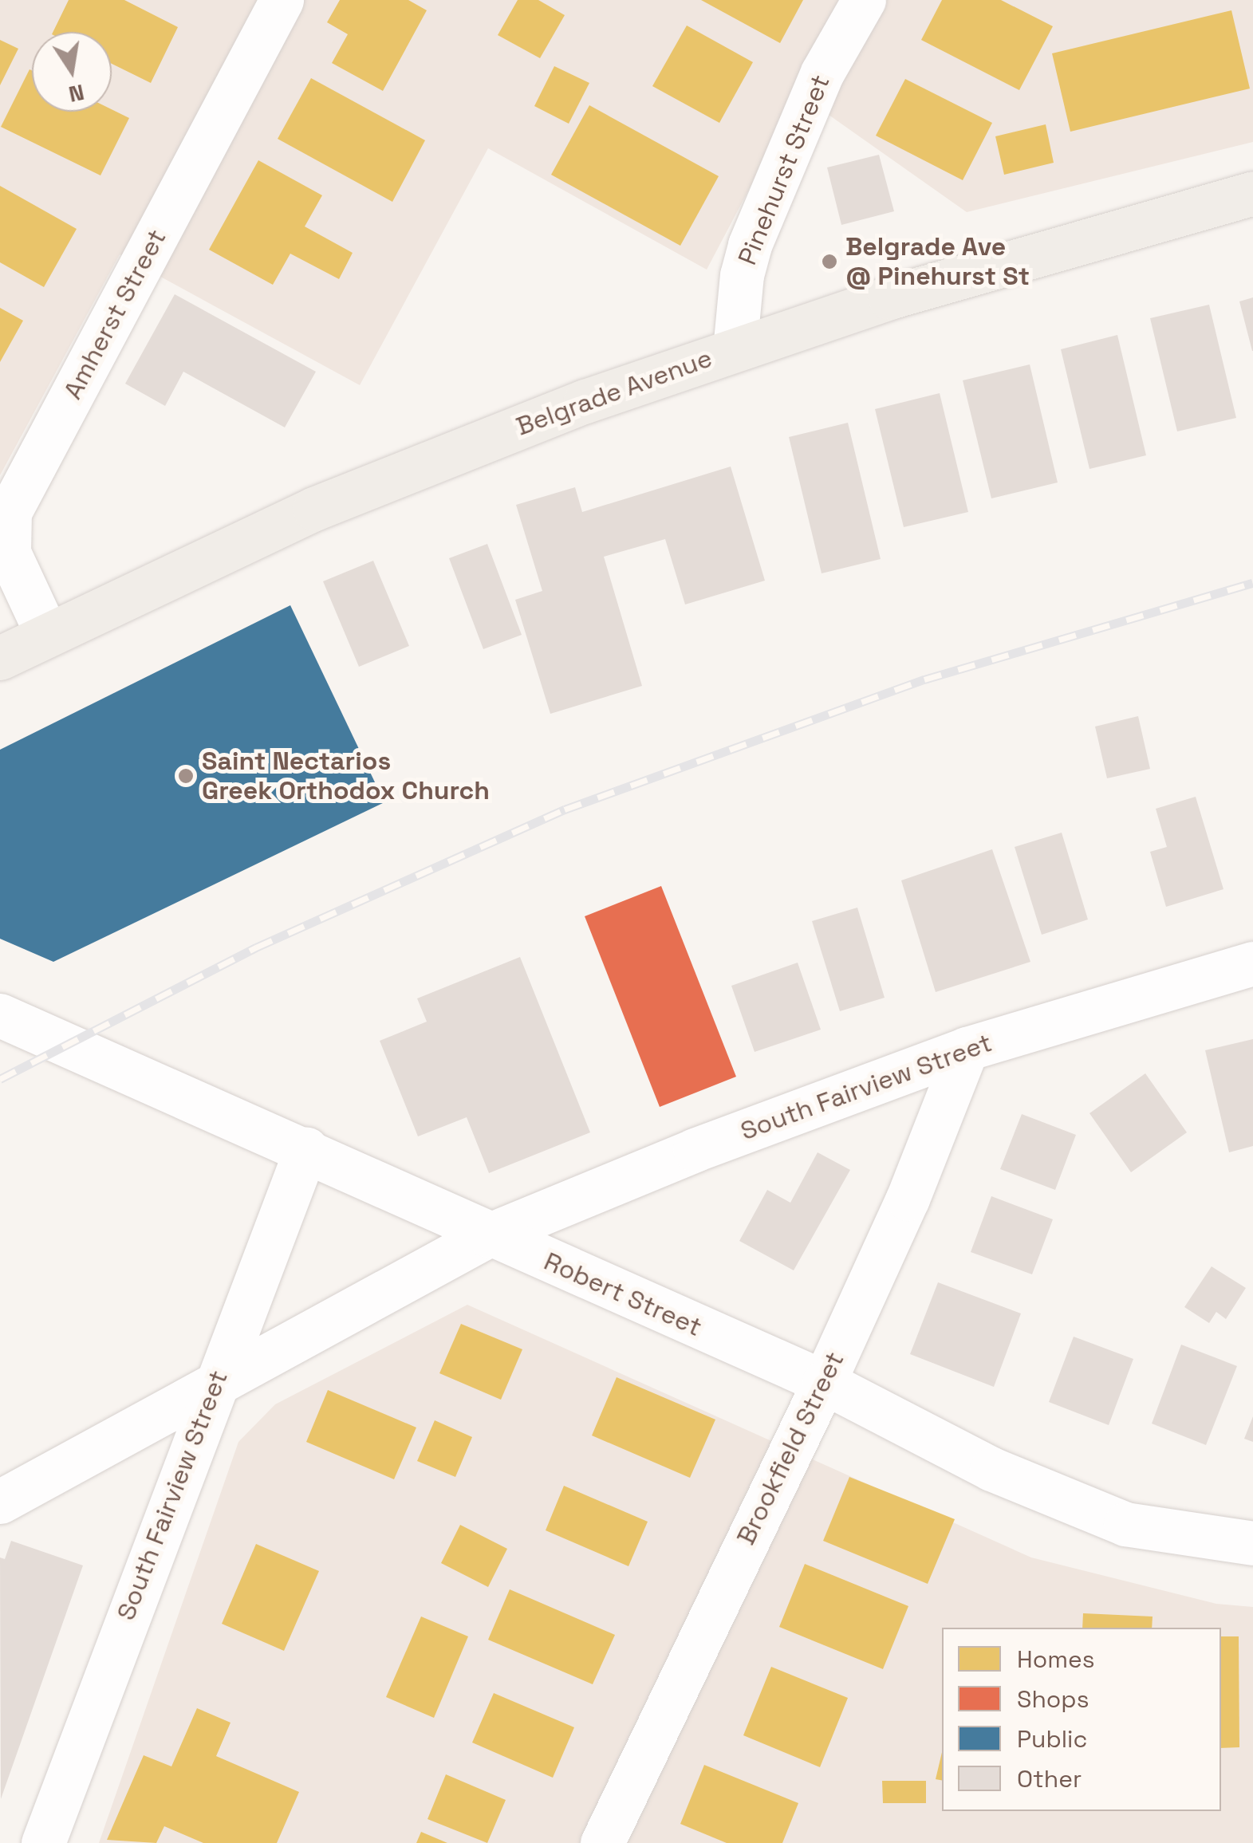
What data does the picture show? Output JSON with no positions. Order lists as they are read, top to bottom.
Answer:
{
  "streets": {
    "main road": ["Belgrade Avenue"],
    "street": [
      "Pinehurst Street",
      "Amherst Street",
      "South Fairview Street",
      "Robert Street",
      "Brookfield Street"
    ]
  },
  "crossings": [
    ["Pinehurst Street", "Belgrade Avenue"],
    ["Amherst Street", "Belgrade Avenue"],
    ["South Fairview Street", "Robert Street"],
    ["South Fairview Street", "Brookfield Street"],
    ["Robert Street", "Brookfield Street"]
  ],
  "places": ["Belgrade Ave @ Pinehurst St", "Saint Nectarios Greek Orthodox Church"],
  "legend": [
    "Homes",
    "Shops",
    "Public",
    "Other"
  ],
  "north": "bottom"
}
